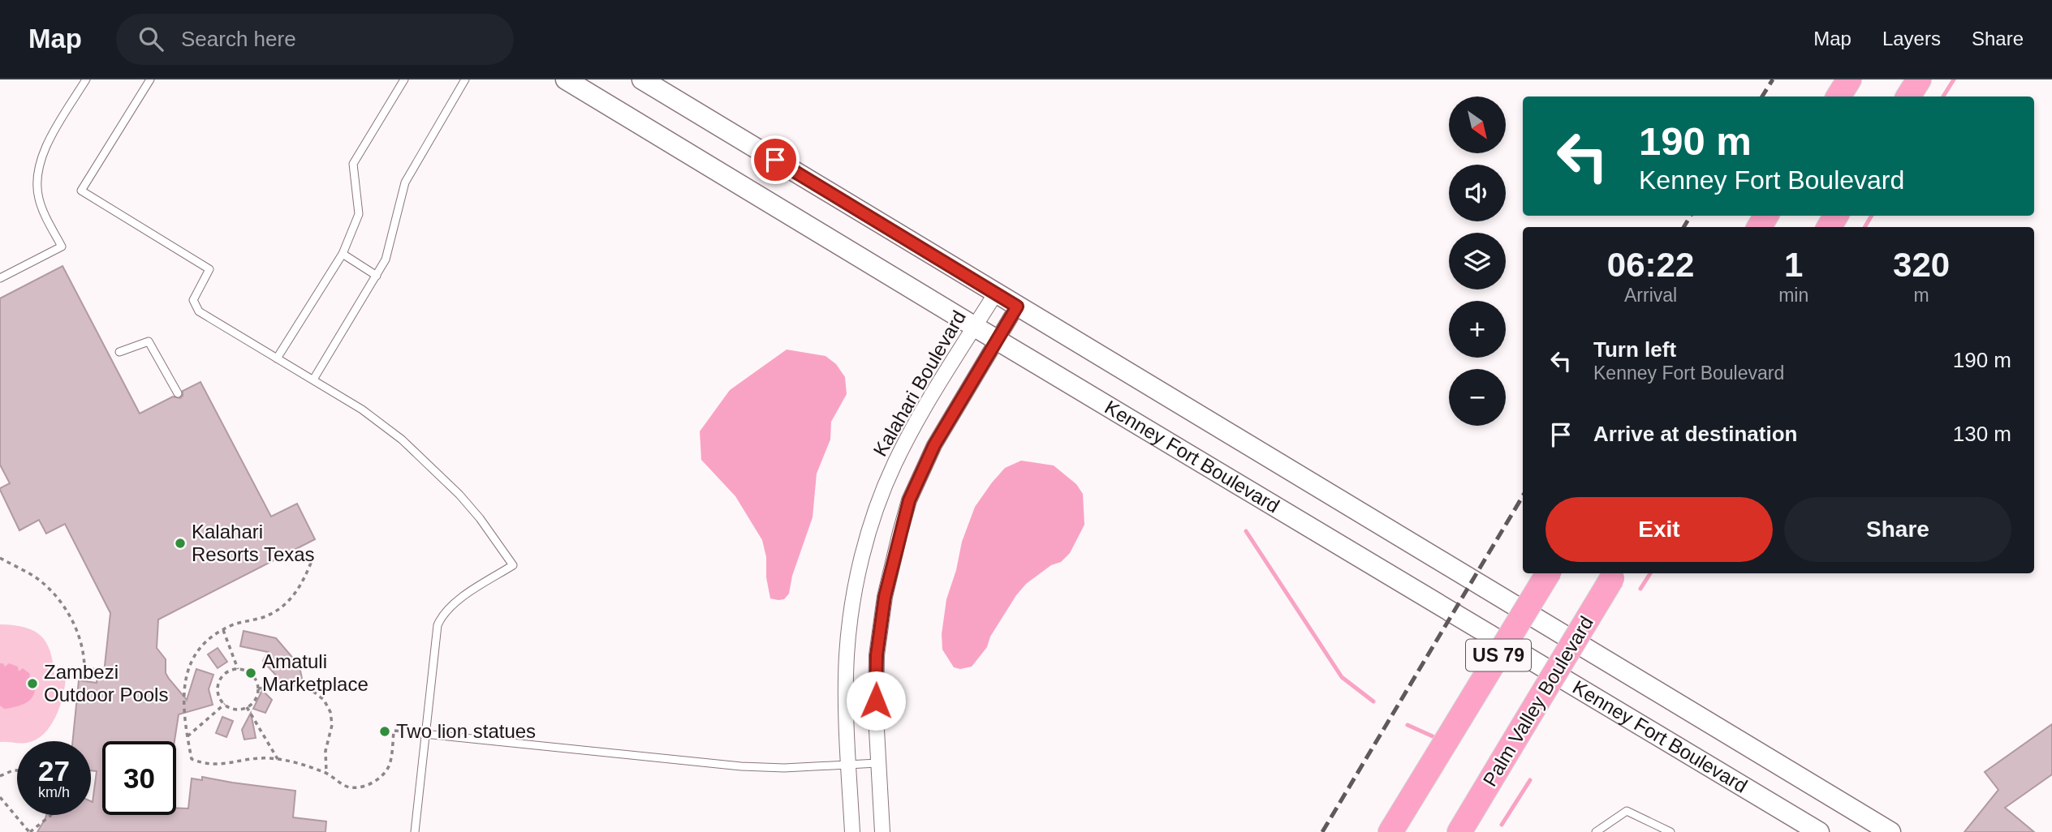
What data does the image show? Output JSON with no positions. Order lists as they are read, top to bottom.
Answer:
{
  "streets": {
    "highway": ["US 79", "Palm Valley Boulevard"],
    "main road": ["Kenney Fort Boulevard"],
    "street": ["Kalahari Boulevard"]
  },
  "crossings": [
    ["Kalahari Boulevard", "Kenney Fort Boulevard"]
  ],
  "places": [
    "Kalahari Resorts Texas",
    "Amatuli Marketplace",
    "Zambezi Outdoor Pools",
    "Two lion statues"
  ],
  "north": "bottom right",
  "page": {
    "header": "Map",
    "search": "Search here",
    "nav": ["Map", "Layers", "Share"],
    "map_buttons": ["+", "−"],
    "turn": ["190 m", "Kenney Fort Boulevard"],
    "eta": [
      "06:22",
      "Arrival",
      "1",
      "min",
      "320",
      "m"
    ],
    "list": [
      {
        "name": "Turn left",
        "note": "Kenney Fort Boulevard",
        "value": "190 m"
      },
      {
        "name": "Arrive at destination",
        "value": "130 m"
      }
    ],
    "buttons": ["Exit", "Share"],
    "speed": "27 km/h",
    "limit": "30"
  }
}
